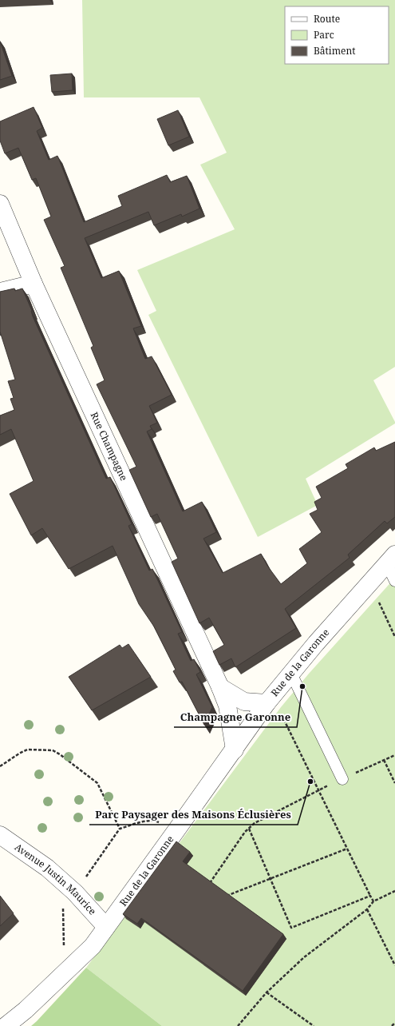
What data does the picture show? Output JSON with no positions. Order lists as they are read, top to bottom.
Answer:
{
  "streets": {
    "street": ["Rue Champagne", "Rue de la Garonne", "Avenue Justin Maurice"]
  },
  "crossings": [
    ["Rue Champagne", "Rue de la Garonne"],
    ["Rue de la Garonne", "Avenue Justin Maurice"]
  ],
  "places": ["Champagne Garonne", "Parc Paysager des Maisons Éclusières"],
  "legend": ["Route", "Parc", "Bâtiment"]
}
